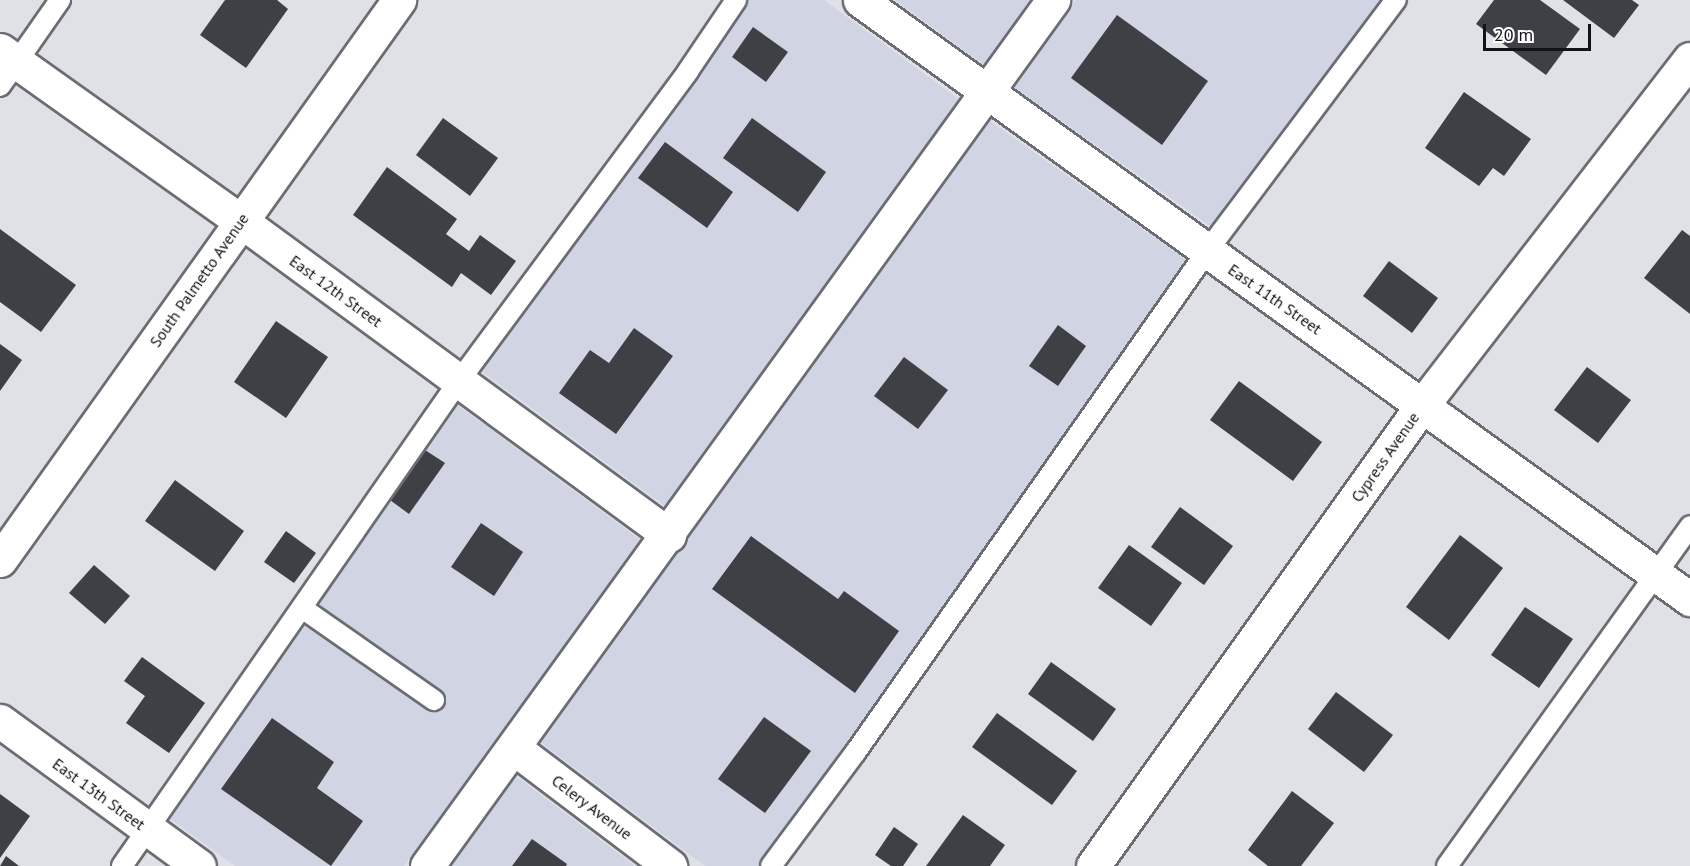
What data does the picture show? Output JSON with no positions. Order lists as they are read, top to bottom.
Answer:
{
  "streets": {
    "street": [
      "South Palmetto Avenue",
      "East 12th Street",
      "East 11th Street",
      "Cypress Avenue",
      "East 13th Street",
      "Celery Avenue"
    ]
  },
  "crossings": [
    ["South Palmetto Avenue", "East 12th Street"],
    ["East 11th Street", "Cypress Avenue"]
  ],
  "scale_bar": "20 m"
}
